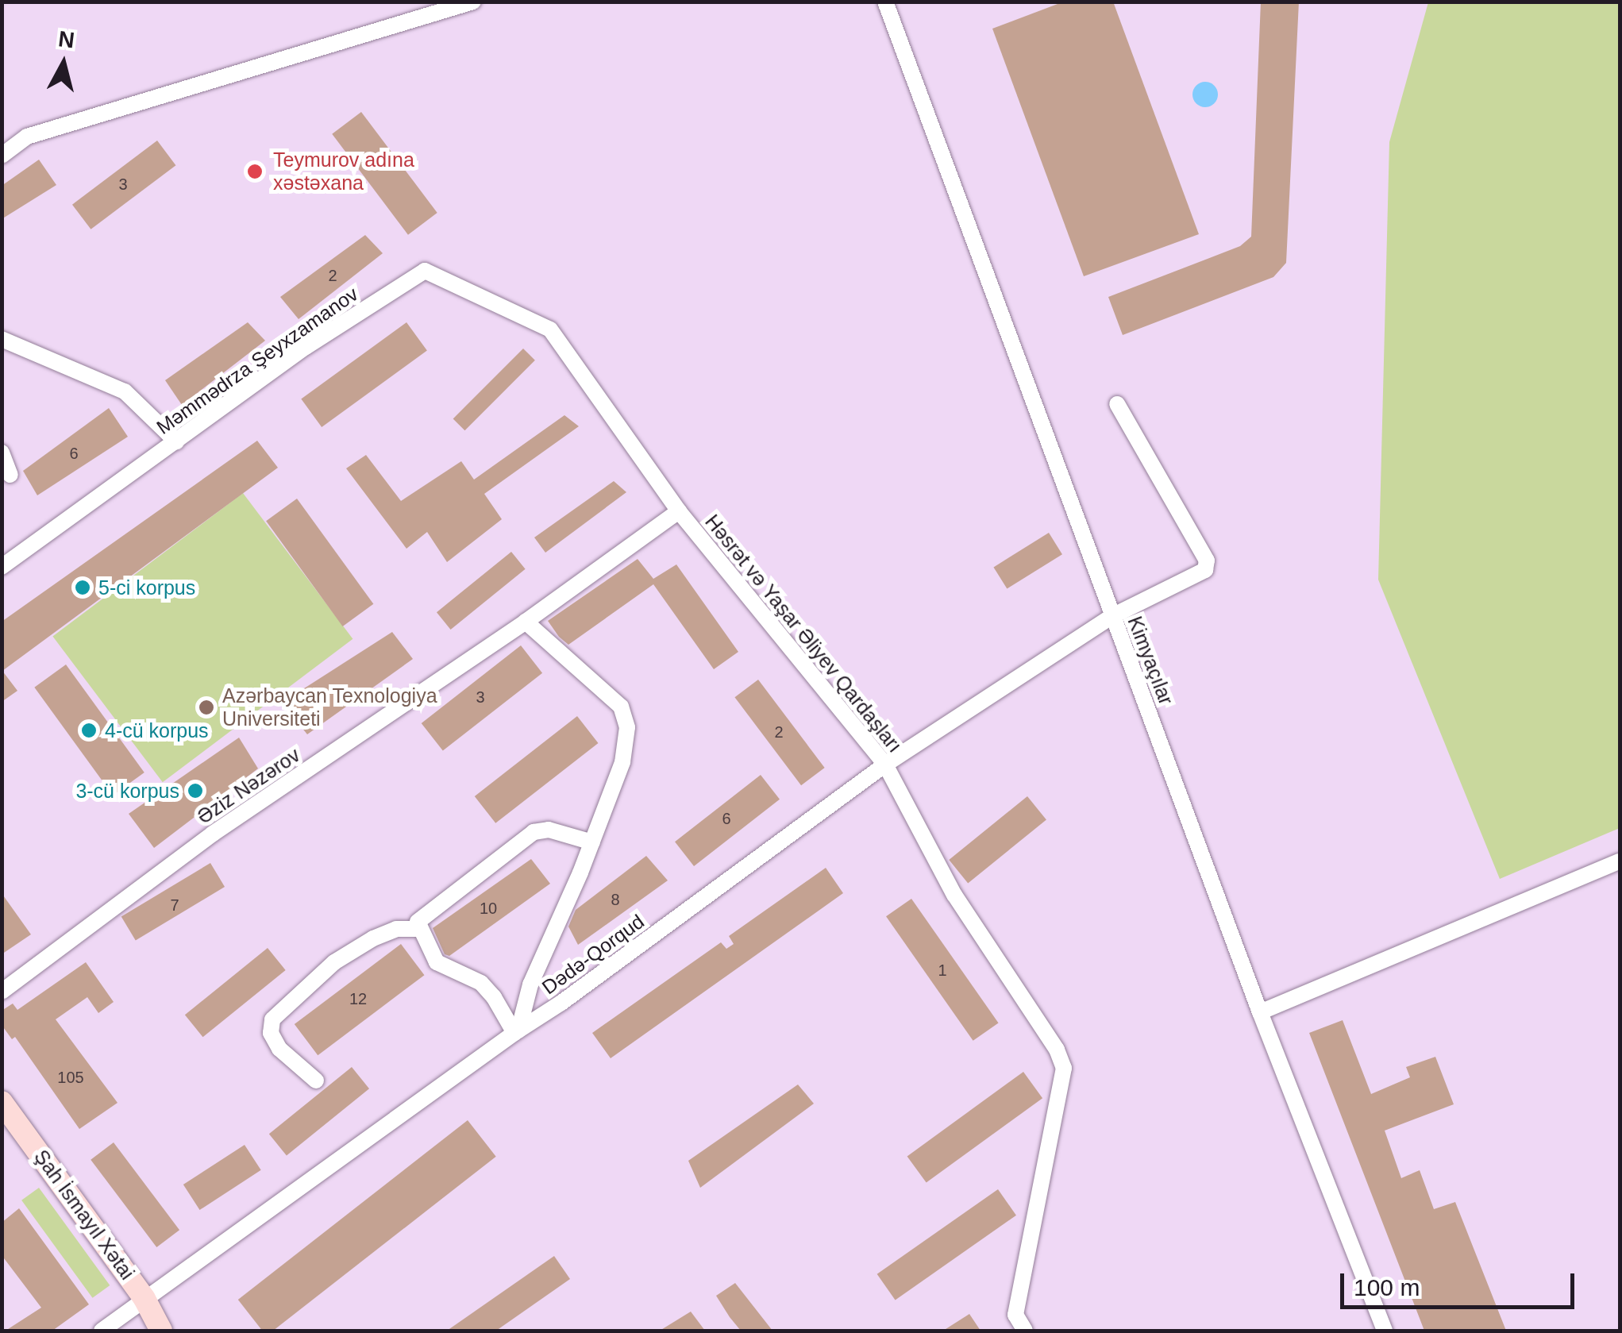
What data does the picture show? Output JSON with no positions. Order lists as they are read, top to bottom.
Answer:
{
  "streets": {
    "main road": ["Şah İsmayıl Xətai"],
    "street": [
      "Məmmədrza Şeyxzamanov",
      "Həsrət və Yaşar Əliyev Qardaşları",
      "Kimyaçılar",
      "Əziz Nəzərov",
      "Dədə-Qorqud"
    ]
  },
  "crossings": [
    ["Məmmədrza Şeyxzamanov", "Həsrət və Yaşar Əliyev Qardaşları"],
    ["Həsrət və Yaşar Əliyev Qardaşları", "Əziz Nəzərov"],
    ["Həsrət və Yaşar Əliyev Qardaşları", "Dədə-Qorqud"],
    ["Kimyaçılar", "Dədə-Qorqud"],
    ["Dədə-Qorqud", "Şah İsmayıl Xətai"]
  ],
  "places": [
    "Teymurov adına xəstəxana",
    "5-ci korpus",
    "Azərbaycan Texnologiya Universiteti",
    "4-cü korpus",
    "3-cü korpus"
  ],
  "house_numbers": [
    "3",
    "2",
    "6",
    "3",
    "2",
    "6",
    "8",
    "7",
    "10",
    "1",
    "12",
    "105"
  ],
  "scale_bar": "100 m",
  "north": "top"
}
